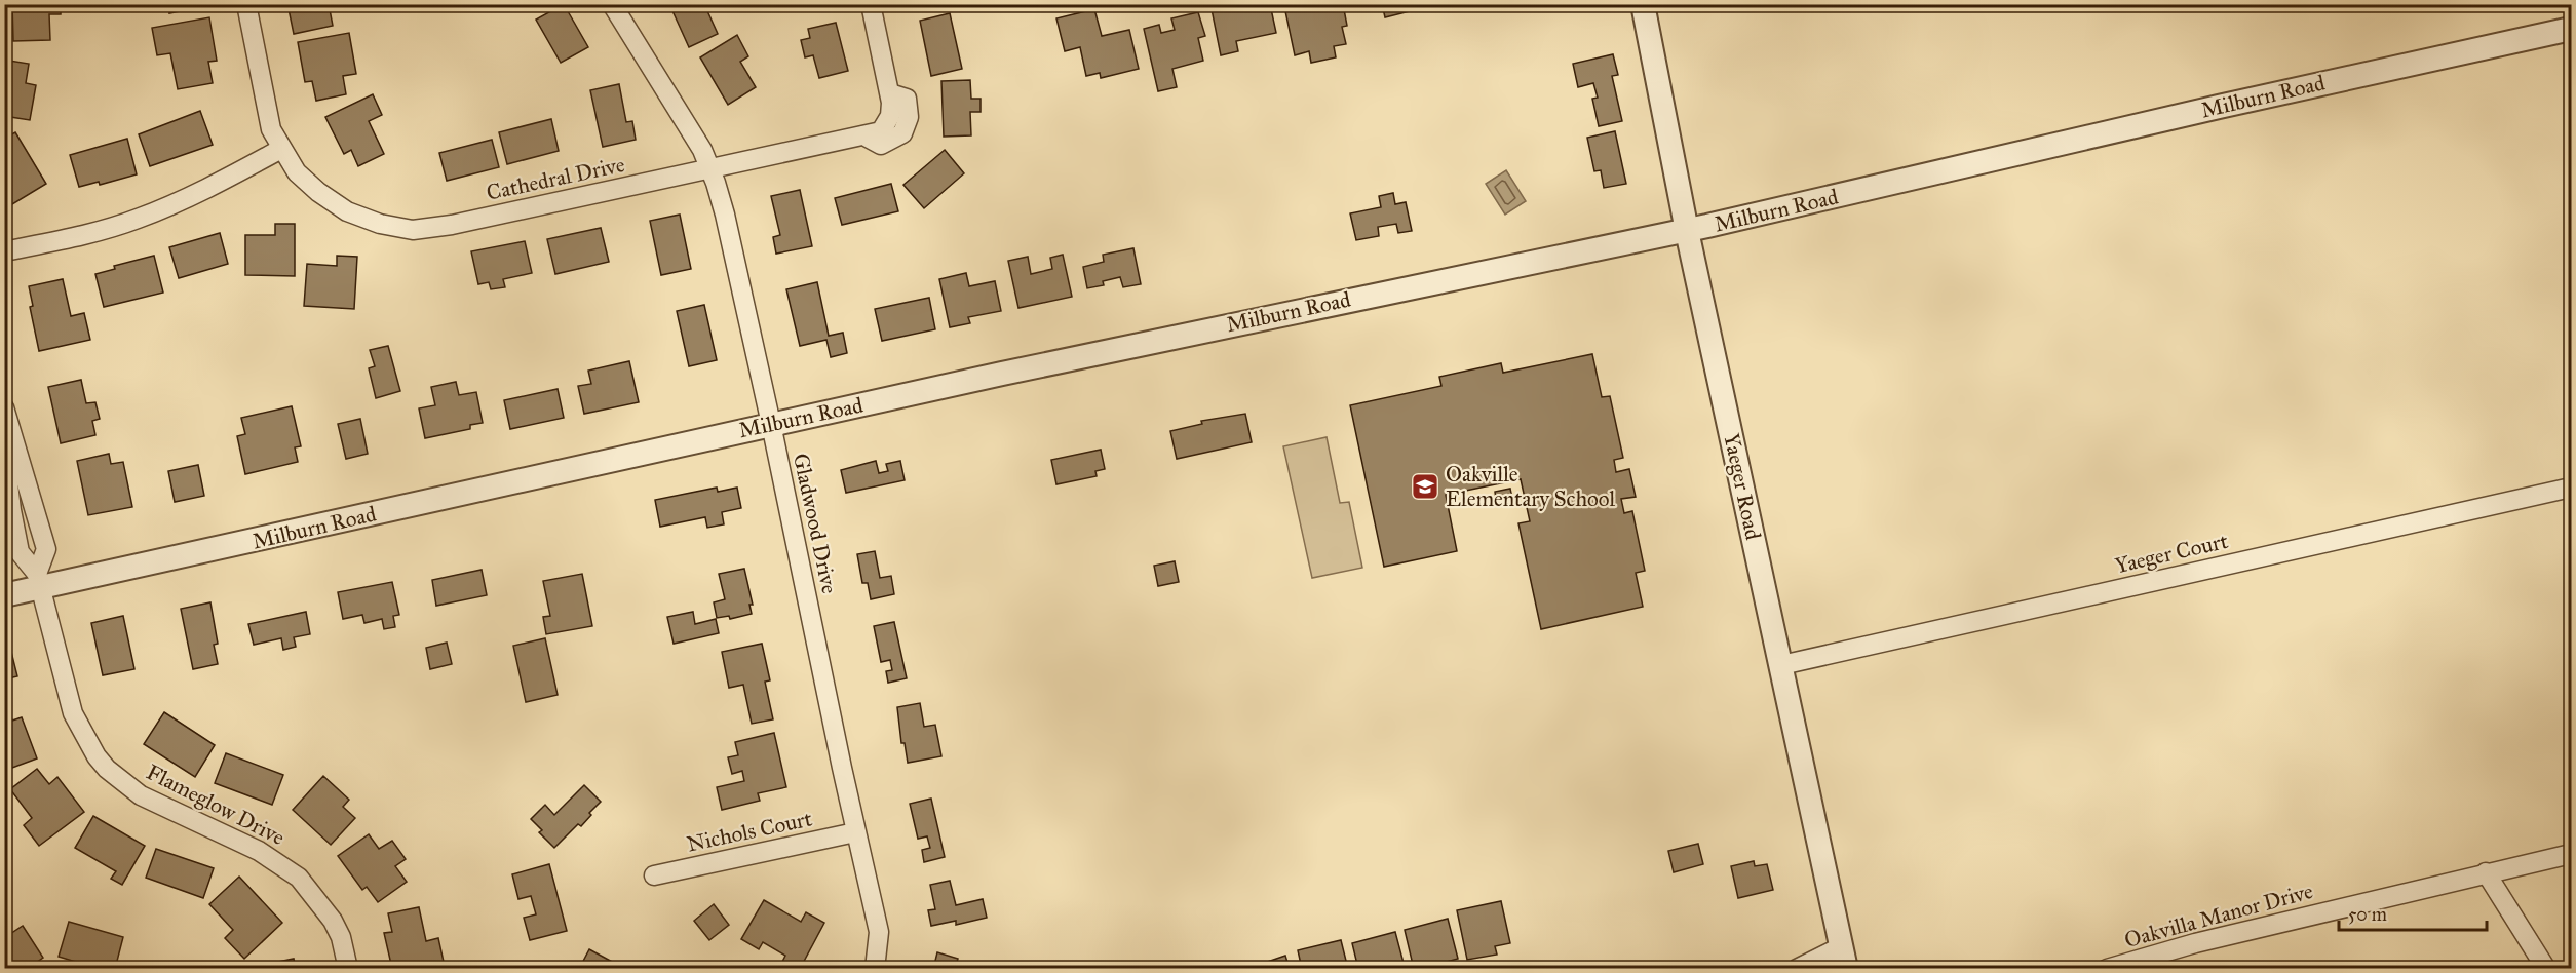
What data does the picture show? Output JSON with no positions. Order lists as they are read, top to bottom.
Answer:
{
  "streets": {
    "street": [
      "Milburn Road",
      "Cathedral Drive",
      "Yaeger Road",
      "Gladwood Drive",
      "Yaeger Court",
      "Flameglow Drive",
      "Nichols Court",
      "Oakvilla Manor Drive"
    ]
  },
  "crossings": [
    ["Milburn Road", "Yaeger Road"],
    ["Milburn Road", "Gladwood Drive"],
    ["Milburn Road", "Flameglow Drive"],
    ["Cathedral Drive", "Gladwood Drive"],
    ["Yaeger Road", "Yaeger Court"],
    ["Gladwood Drive", "Nichols Court"]
  ],
  "places": {
    "school or university": ["Oakville Elementary School"]
  },
  "scale_bar": "50 m"
}
